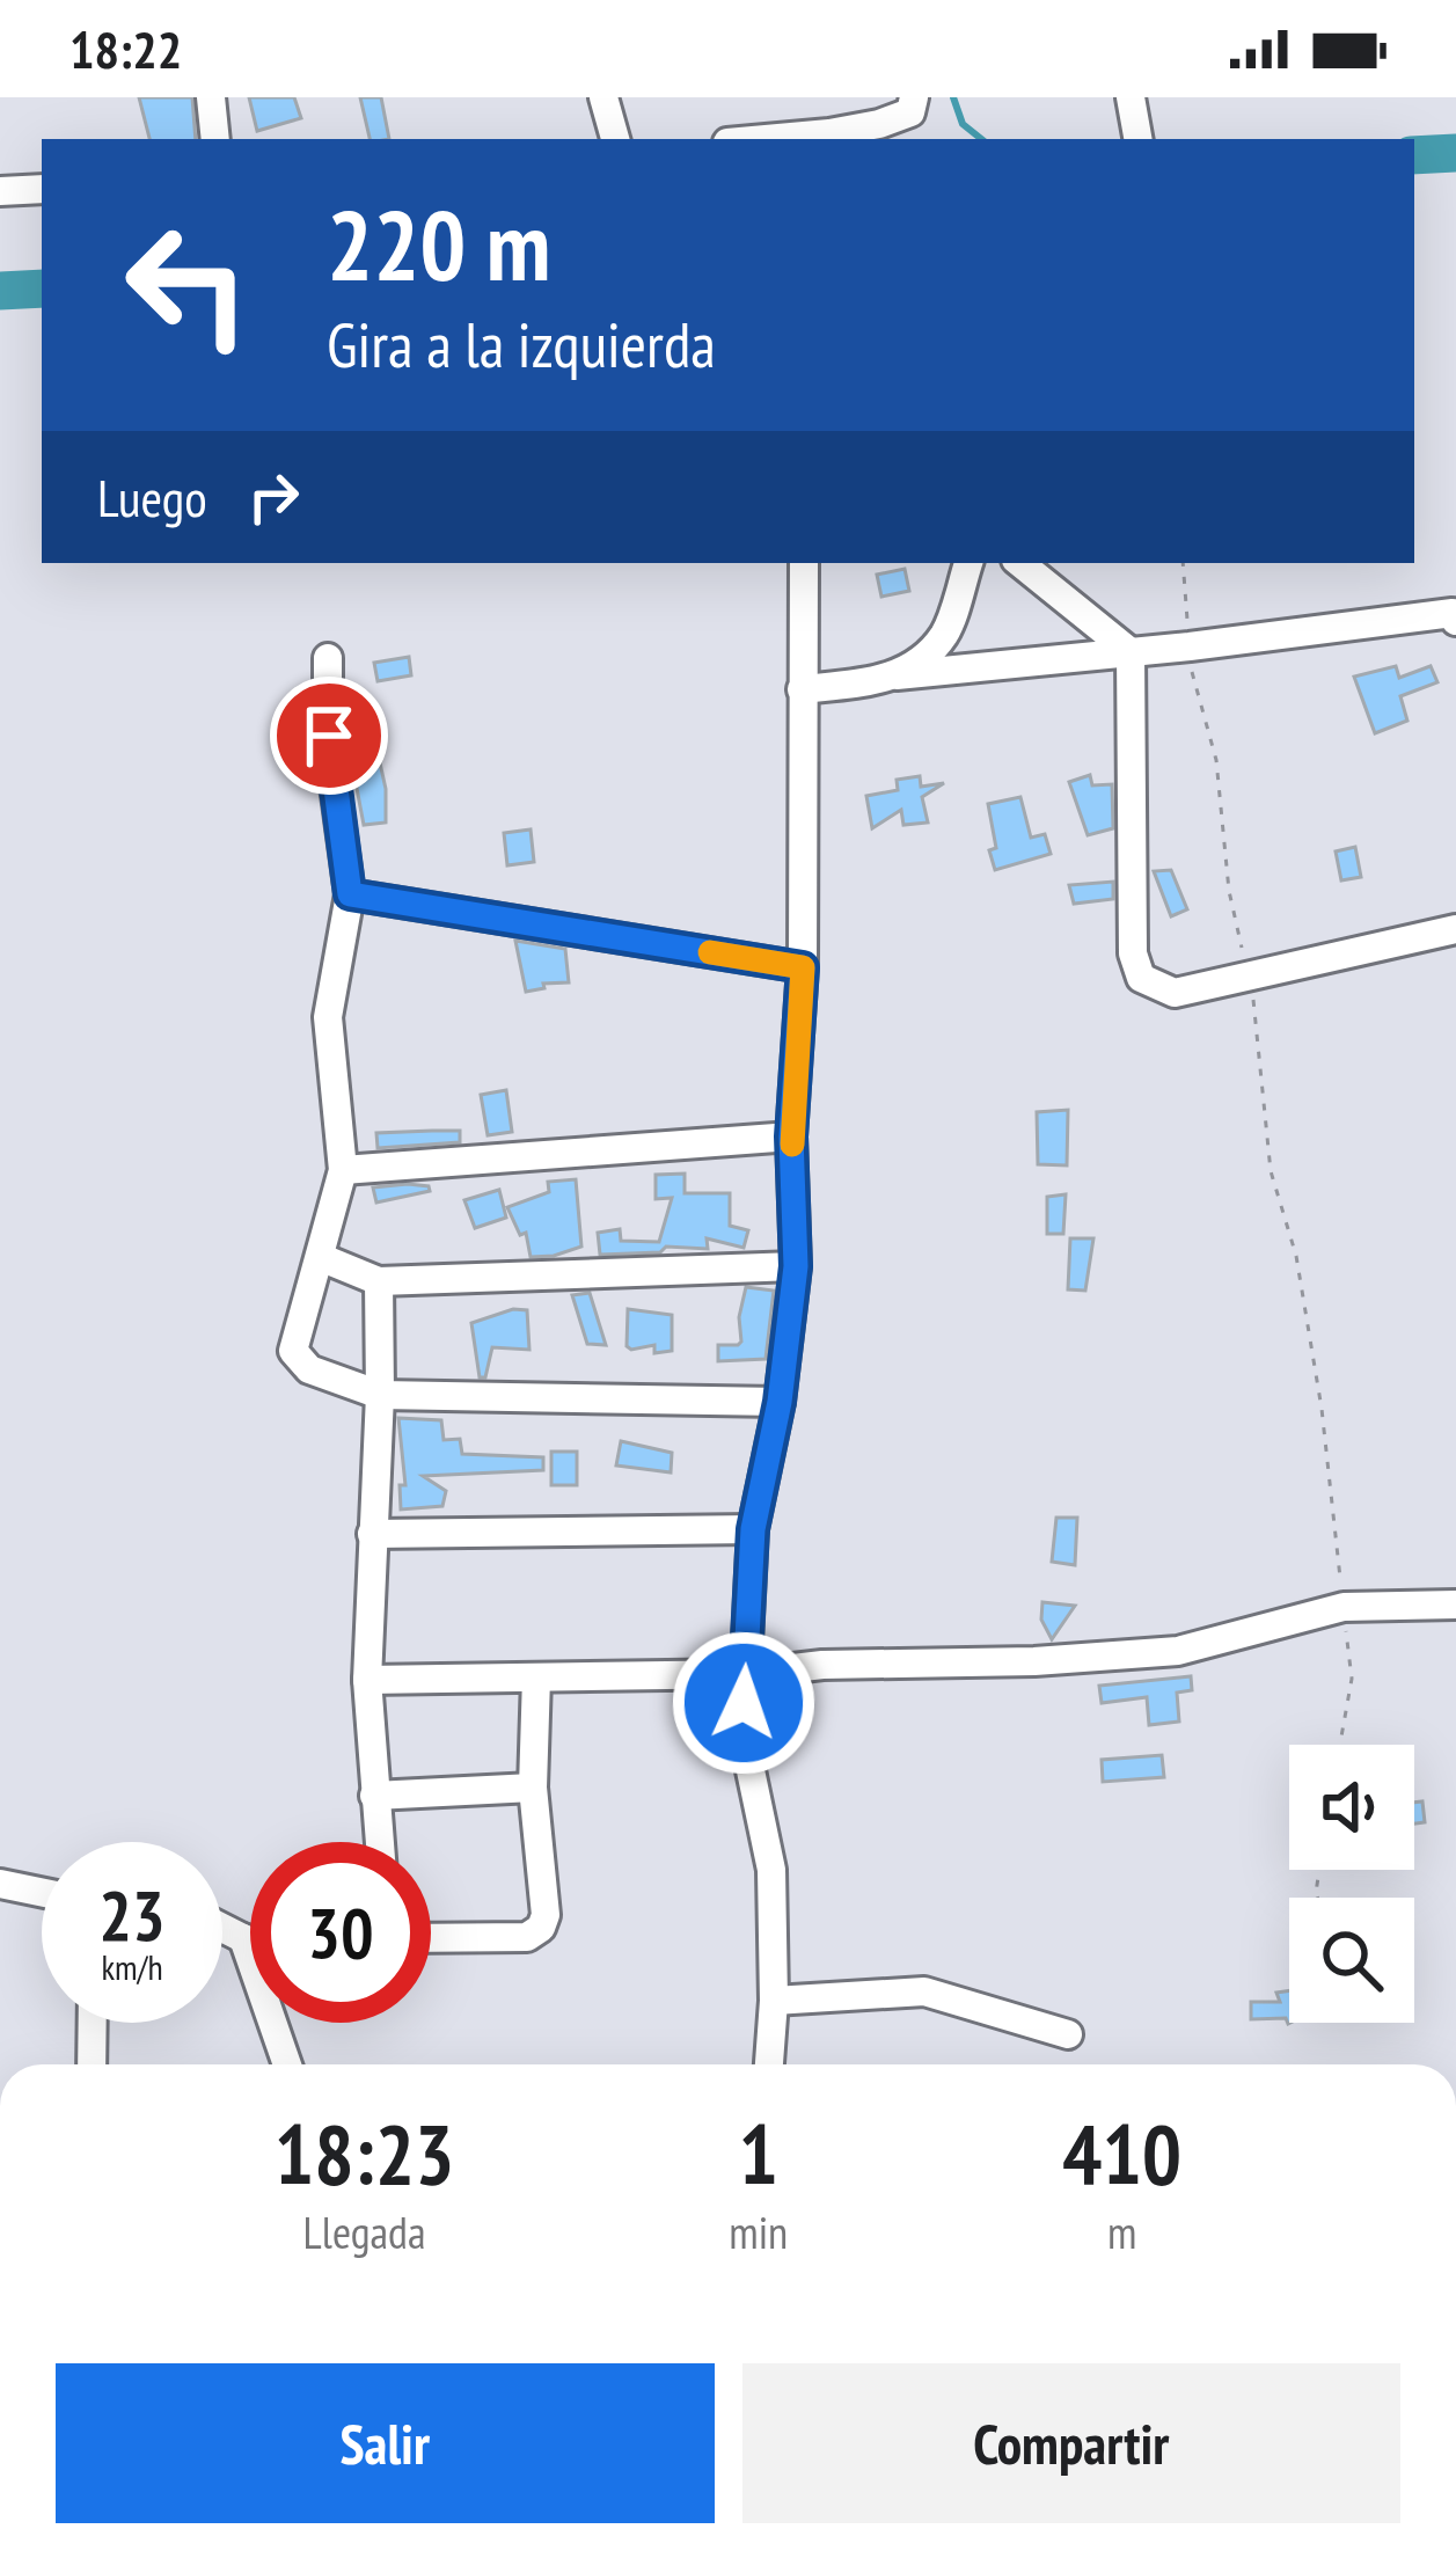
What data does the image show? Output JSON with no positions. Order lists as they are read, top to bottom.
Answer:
{
  "page": {
    "status": "18:22",
    "turn": ["220 m", "Gira a la izquierda"],
    "then": "Luego",
    "speed": "23 km/h",
    "limit": "30",
    "eta": [
      "18:23",
      "Llegada",
      "1",
      "min",
      "410",
      "m"
    ],
    "buttons": ["Salir", "Compartir"]
  }
}
